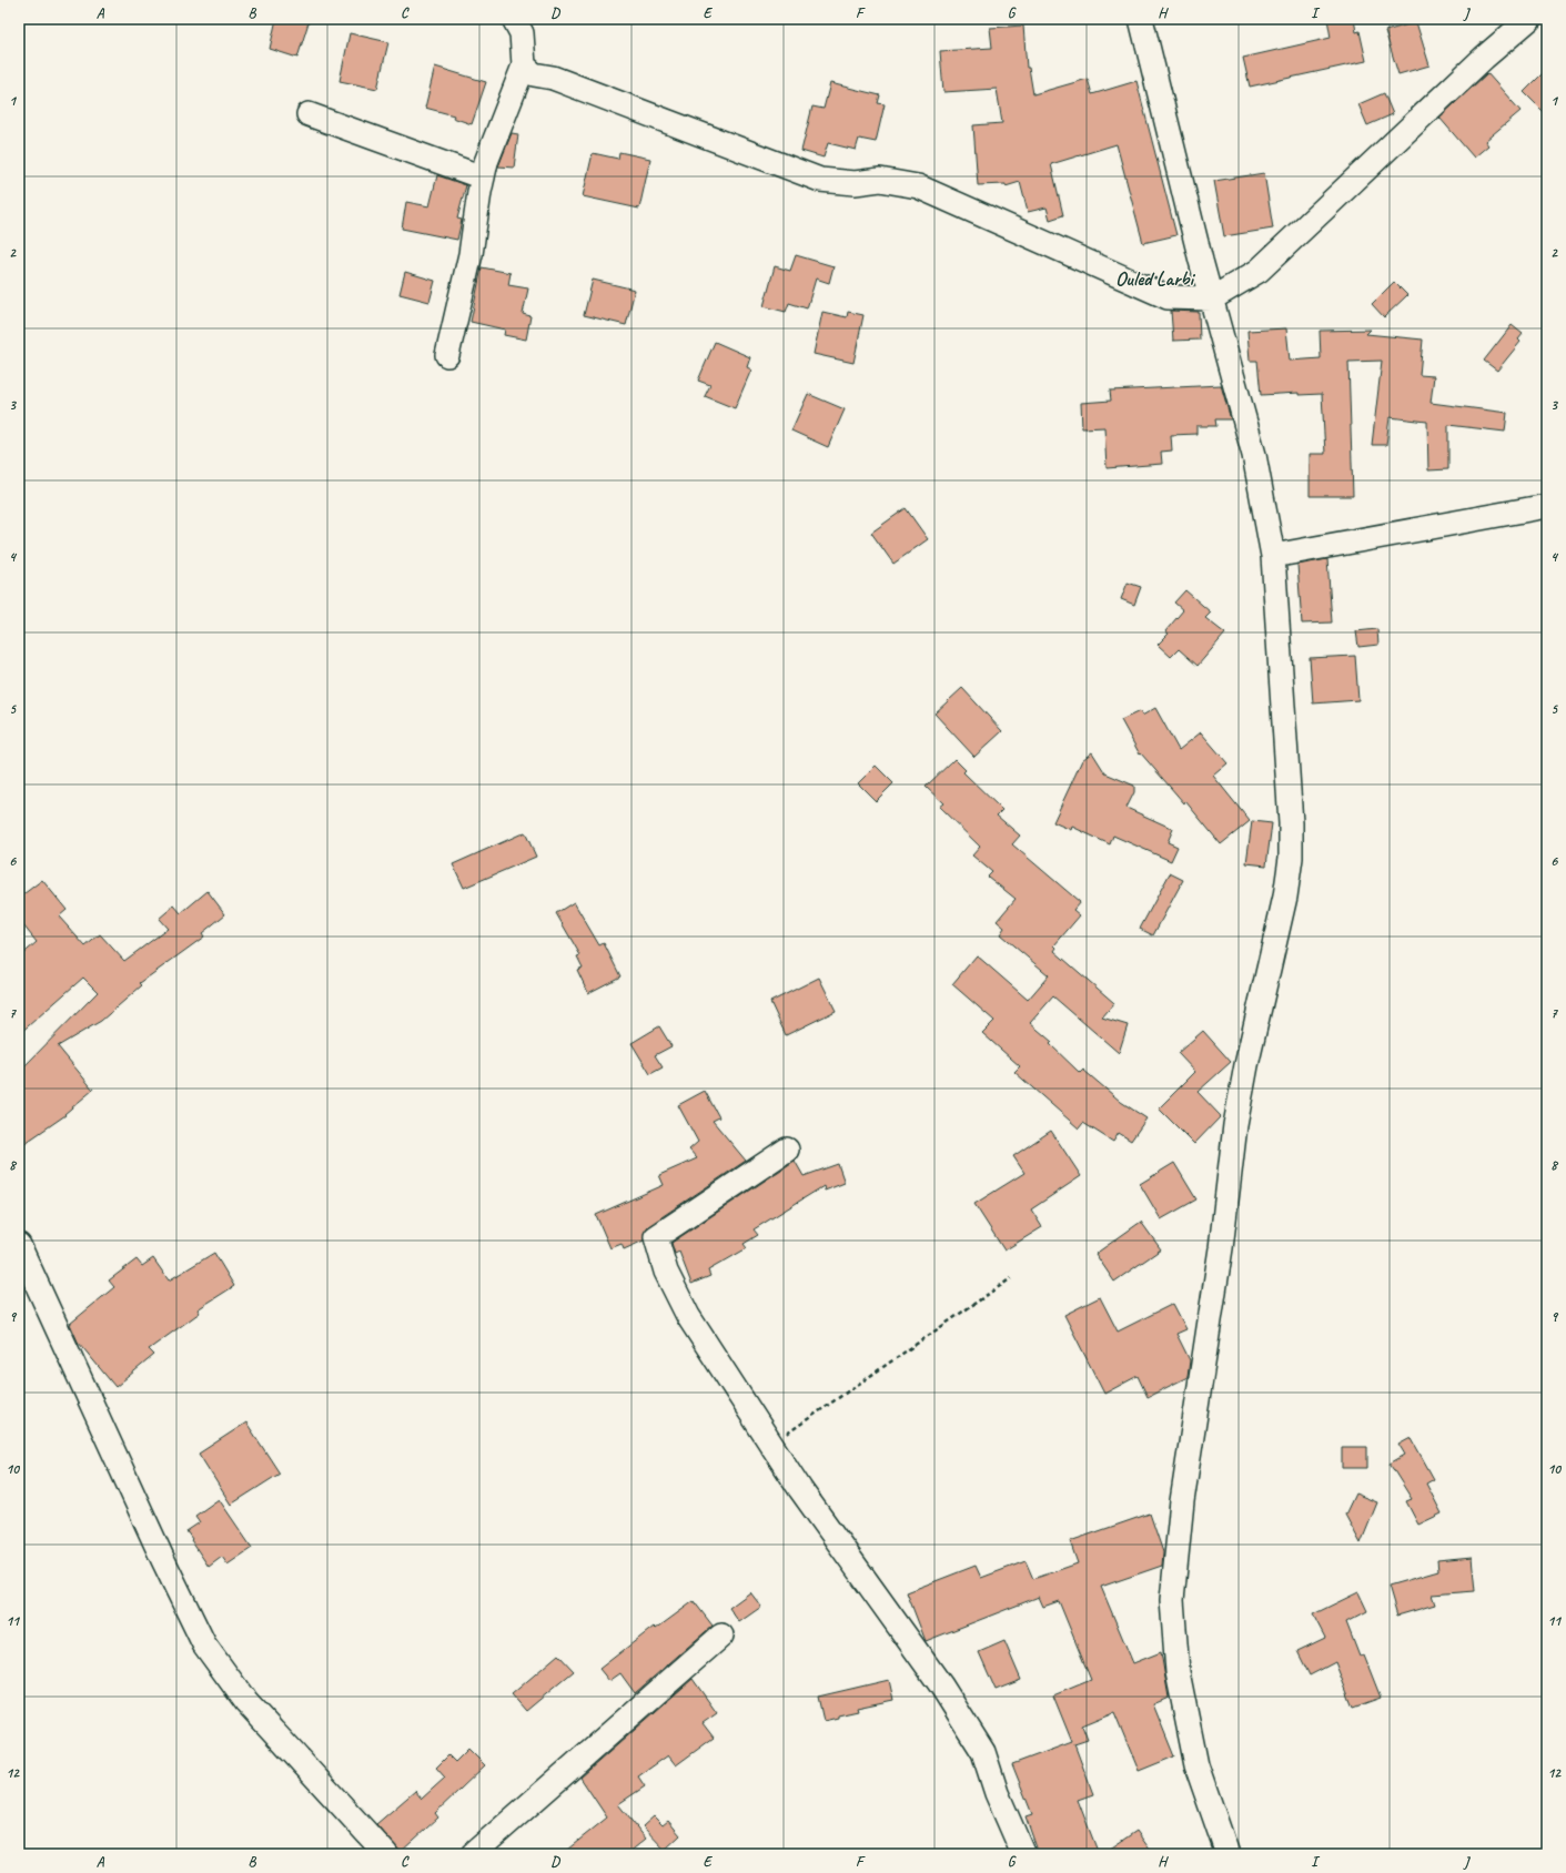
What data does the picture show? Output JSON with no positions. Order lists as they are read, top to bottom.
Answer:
{
  "districts": ["Ouled Larbi"],
  "grid": {
    "columns": [
      "A",
      "B",
      "C",
      "D",
      "E",
      "F",
      "G",
      "H",
      "I",
      "J"
    ],
    "rows": [
      "1",
      "2",
      "3",
      "4",
      "5",
      "6",
      "7",
      "8",
      "9",
      "10",
      "11",
      "12"
    ]
  }
}
